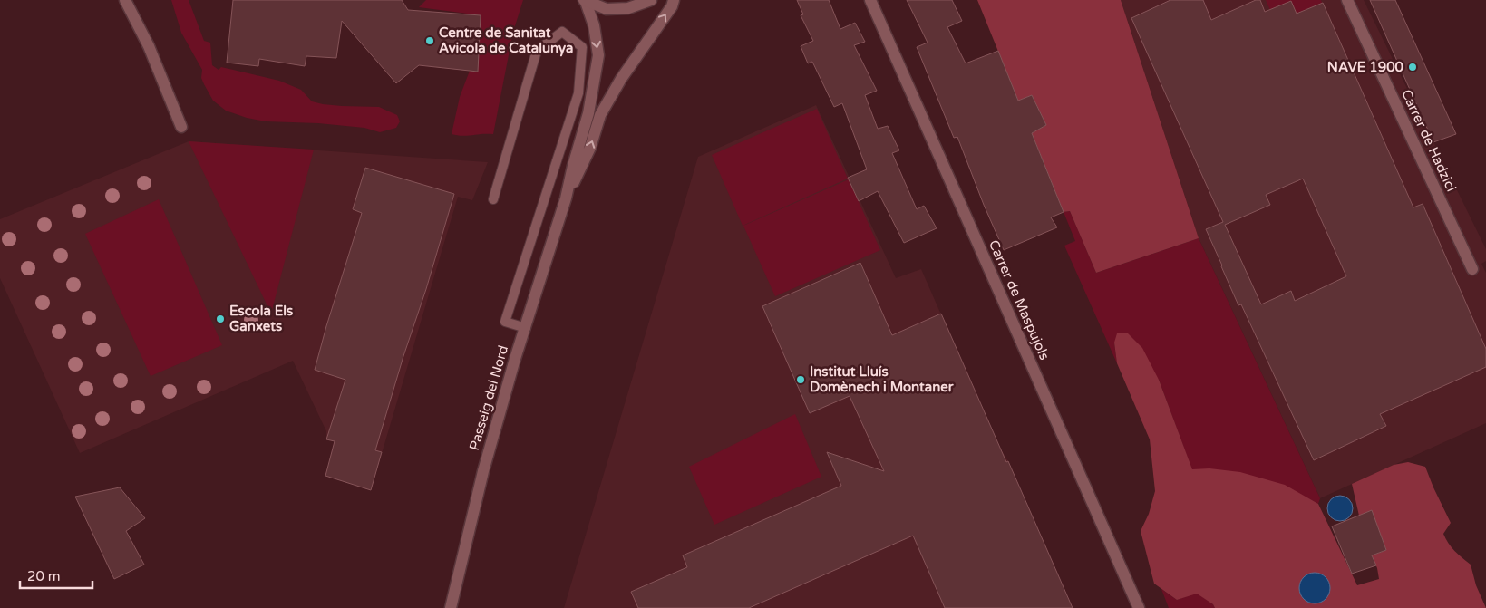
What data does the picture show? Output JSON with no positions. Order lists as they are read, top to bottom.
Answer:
{
  "streets": {
    "street": ["Carrer de Hadzici", "Carrer de Maspujols", "Passeig del Nord"]
  },
  "places": [
    "Centre de Sanitat Avicola de Catalunya",
    "NAVE 1900",
    "Escola Els Ganxets",
    "Institut Lluís Domènech i Montaner"
  ],
  "scale_bar": "20 m"
}
